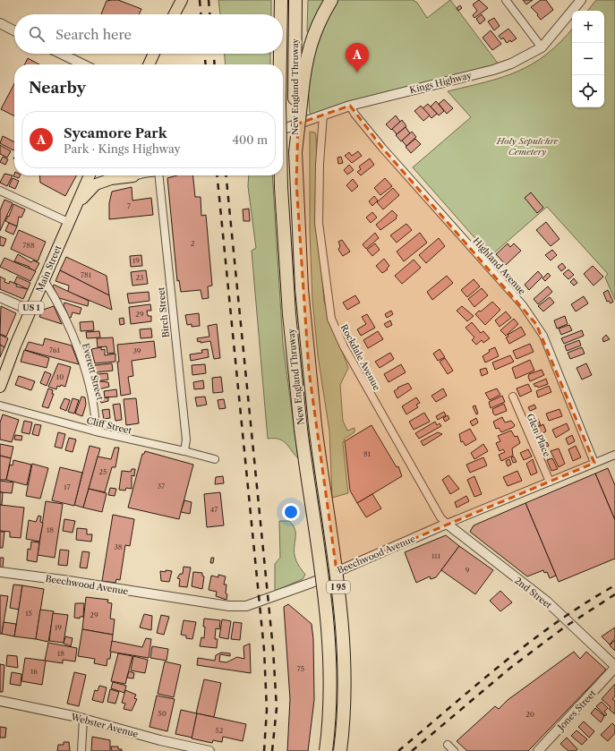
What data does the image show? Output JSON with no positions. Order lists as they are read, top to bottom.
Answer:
{
  "streets": {
    "highway": ["New England Thruway", "I 95"],
    "main road": ["Main Street", "US 1"],
    "street": [
      "Kings Highway",
      "Highland Avenue",
      "Birch Street",
      "Rockdale Avenue",
      "Everett Street",
      "Cliff Street",
      "Glen Place",
      "Beechwood Avenue",
      "2nd Street",
      "Jones Street",
      "Webster Avenue"
    ]
  },
  "crossings": [
    ["Kings Highway", "Highland Avenue"],
    ["Kings Highway", "Rockdale Avenue"],
    ["Highland Avenue", "Beechwood Avenue"],
    ["Main Street", "Everett Street"],
    ["Birch Street", "Cliff Street"],
    ["Rockdale Avenue", "Beechwood Avenue"],
    ["Rockdale Avenue", "2nd Street"],
    ["Everett Street", "Cliff Street"],
    ["Glen Place", "Beechwood Avenue"],
    ["Beechwood Avenue", "2nd Street"],
    ["2nd Street", "Jones Street"]
  ],
  "parks": ["Holy Sepulchre Cemetery"],
  "house_numbers": [
    "7",
    "2",
    "788",
    "19",
    "781",
    "23",
    "29",
    "761",
    "39",
    "10",
    "81",
    "25",
    "37",
    "17",
    "47",
    "18",
    "38",
    "111",
    "9",
    "15",
    "29",
    "19",
    "18",
    "75",
    "16",
    "50",
    "20",
    "52"
  ],
  "page": {
    "map_buttons": ["+", "−"],
    "search": "Search here",
    "pins": "A",
    "heading": "Nearby",
    "list": [
      {
        "mark": "A",
        "name": "Sycamore Park",
        "note": "Park · Kings Highway",
        "value": "400 m"
      }
    ]
  }
}
